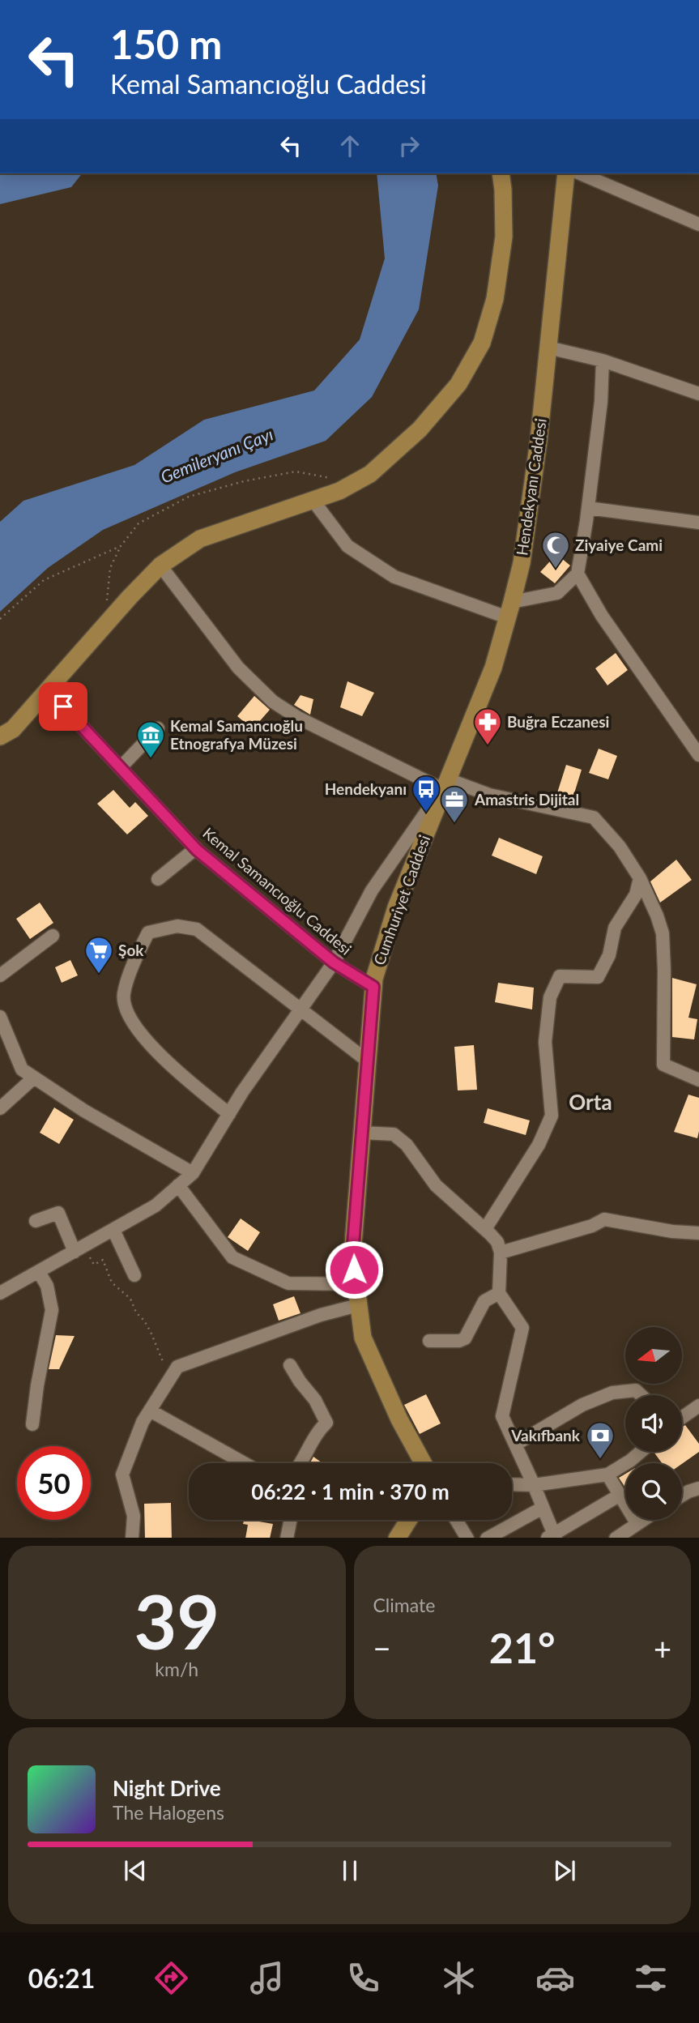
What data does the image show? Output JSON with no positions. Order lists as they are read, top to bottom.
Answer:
{
  "streets": {
    "main road": ["Hendekyanı Caddesi", "Cumhuriyet Caddesi"],
    "street": ["Kemal Samancıoğlu Caddesi"]
  },
  "crossings": [
    ["Hendekyanı Caddesi", "Cumhuriyet Caddesi"],
    ["Kemal Samancıoğlu Caddesi", "Cumhuriyet Caddesi"]
  ],
  "districts": ["Orta"],
  "water": ["Gemileryanı Çayı"],
  "places": {
    "mosque": ["Ziyaiye Cami"],
    "pharmacy": ["Buğra Eczanesi"],
    "museum": ["Kemal Samancıoğlu Etnografya Müzesi"],
    "bus stop": ["Hendekyanı"],
    "office": ["Amastris Dijital"],
    "supermarket": ["Şok"],
    "bank": ["Vakıfbank"]
  },
  "north": "left",
  "page": {
    "turn": ["150 m", "Kemal Samancıoğlu Caddesi"],
    "limit": "50",
    "trip": "06:22 · 1 min · 370 m",
    "tile": [
      ["39", "km/h"],
      "Climate"
    ],
    "heat": ["−", "21°", "+"],
    "song": ["Night Drive", "The Halogens"],
    "tabs": "06:21"
  }
}
